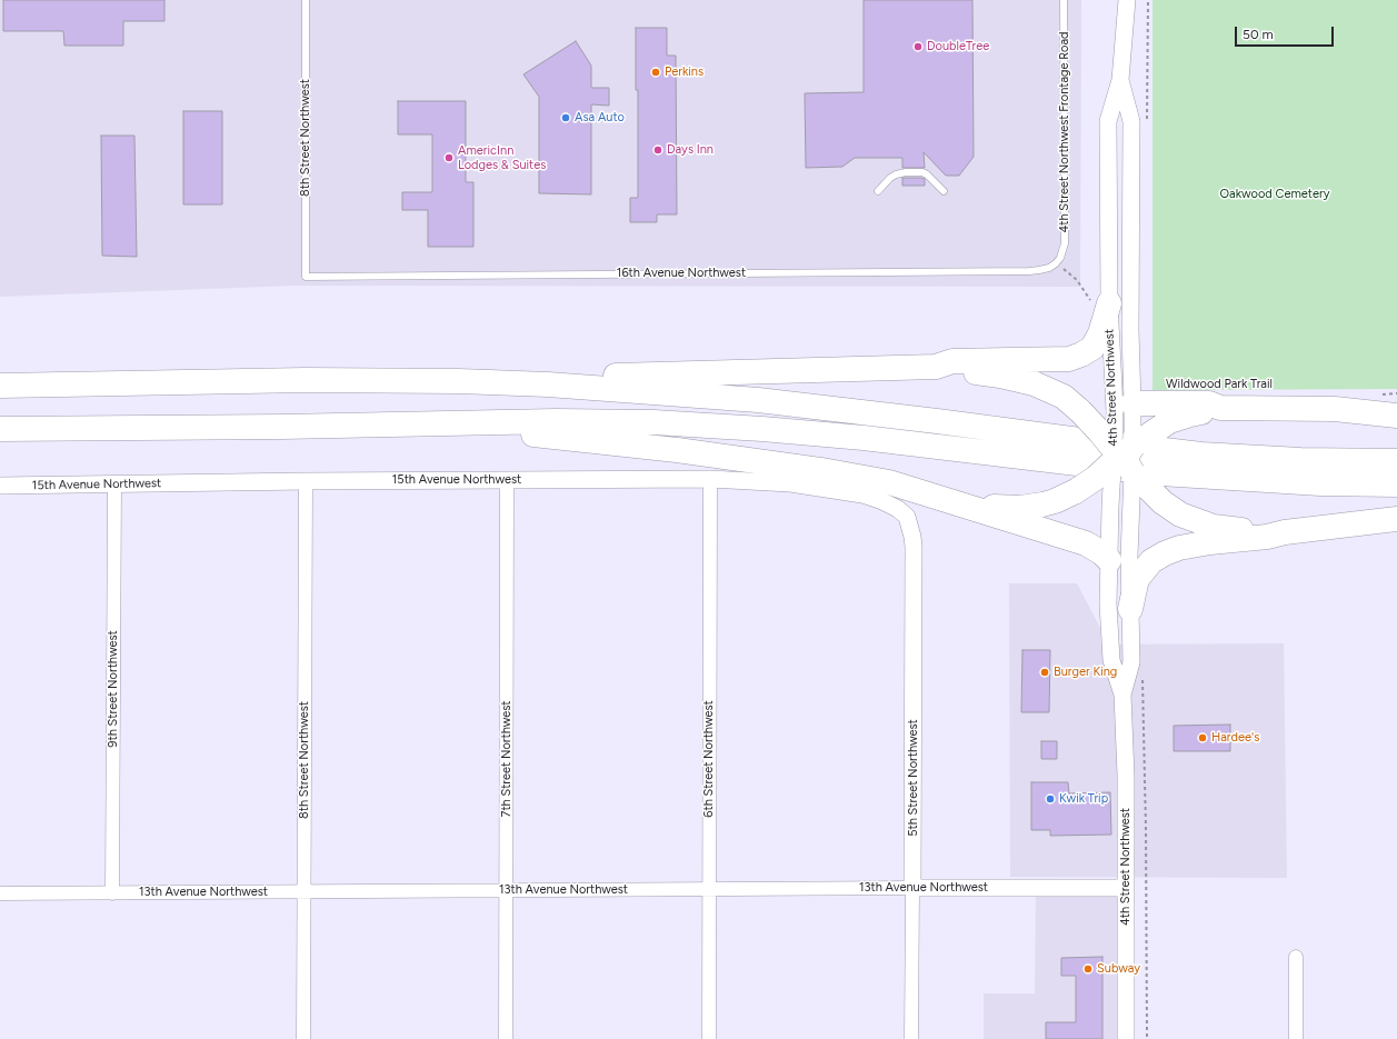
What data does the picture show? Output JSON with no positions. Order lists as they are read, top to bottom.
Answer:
{
  "streets": {
    "street": [
      "8th Street Northwest",
      "4th Street Northwest",
      "15th Avenue Northwest",
      "9th Street Northwest",
      "7th Street Northwest",
      "6th Street Northwest",
      "5th Street Northwest",
      "13th Avenue Northwest"
    ],
    "lane": ["4th Street Northwest Frontage Road", "16th Avenue Northwest"]
  },
  "crossings": [
    ["4th Street Northwest Frontage Road", "16th Avenue Northwest"],
    ["8th Street Northwest", "16th Avenue Northwest"],
    ["8th Street Northwest", "15th Avenue Northwest"],
    ["8th Street Northwest", "13th Avenue Northwest"],
    ["4th Street Northwest", "13th Avenue Northwest"],
    ["15th Avenue Northwest", "9th Street Northwest"],
    ["15th Avenue Northwest", "7th Street Northwest"],
    ["15th Avenue Northwest", "6th Street Northwest"],
    ["15th Avenue Northwest", "5th Street Northwest"],
    ["9th Street Northwest", "13th Avenue Northwest"],
    ["7th Street Northwest", "13th Avenue Northwest"],
    ["6th Street Northwest", "13th Avenue Northwest"],
    ["5th Street Northwest", "13th Avenue Northwest"]
  ],
  "parks": ["Oakwood Cemetery"],
  "places": [
    "DoubleTree",
    "Perkins",
    "Asa Auto",
    "Days Inn",
    "AmericInn Lodges & Suites",
    "Burger King",
    "Hardee's",
    "Kwik Trip",
    "Subway"
  ],
  "scale_bar": "50 m"
}
